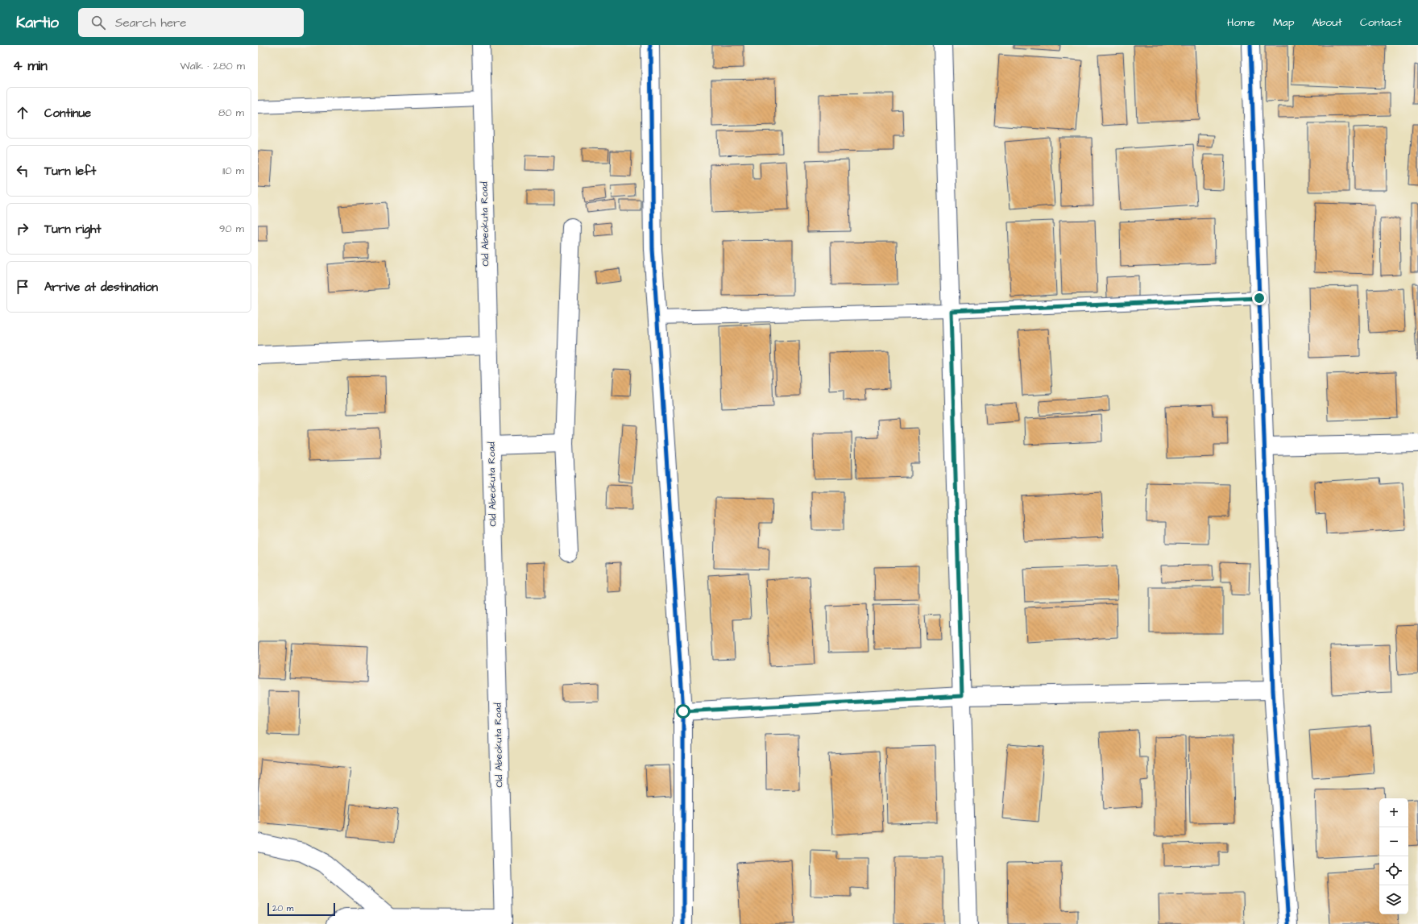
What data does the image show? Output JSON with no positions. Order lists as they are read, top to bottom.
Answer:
{
  "streets": {
    "main road": ["Old Abeokuta Road"]
  },
  "scale_bar": "20 m",
  "page": {
    "header": "Kartio",
    "search": "Search here",
    "nav": [
      "Home",
      "Map",
      "About",
      "Contact"
    ],
    "heading": ["4 min", "Walk · 280 m"],
    "list": [
      ["Continue", "80 m"],
      ["Turn left", "110 m"],
      ["Turn right", "90 m"],
      "Arrive at destination"
    ],
    "map_buttons": ["+", "−"],
    "scale": "20 m"
  }
}
